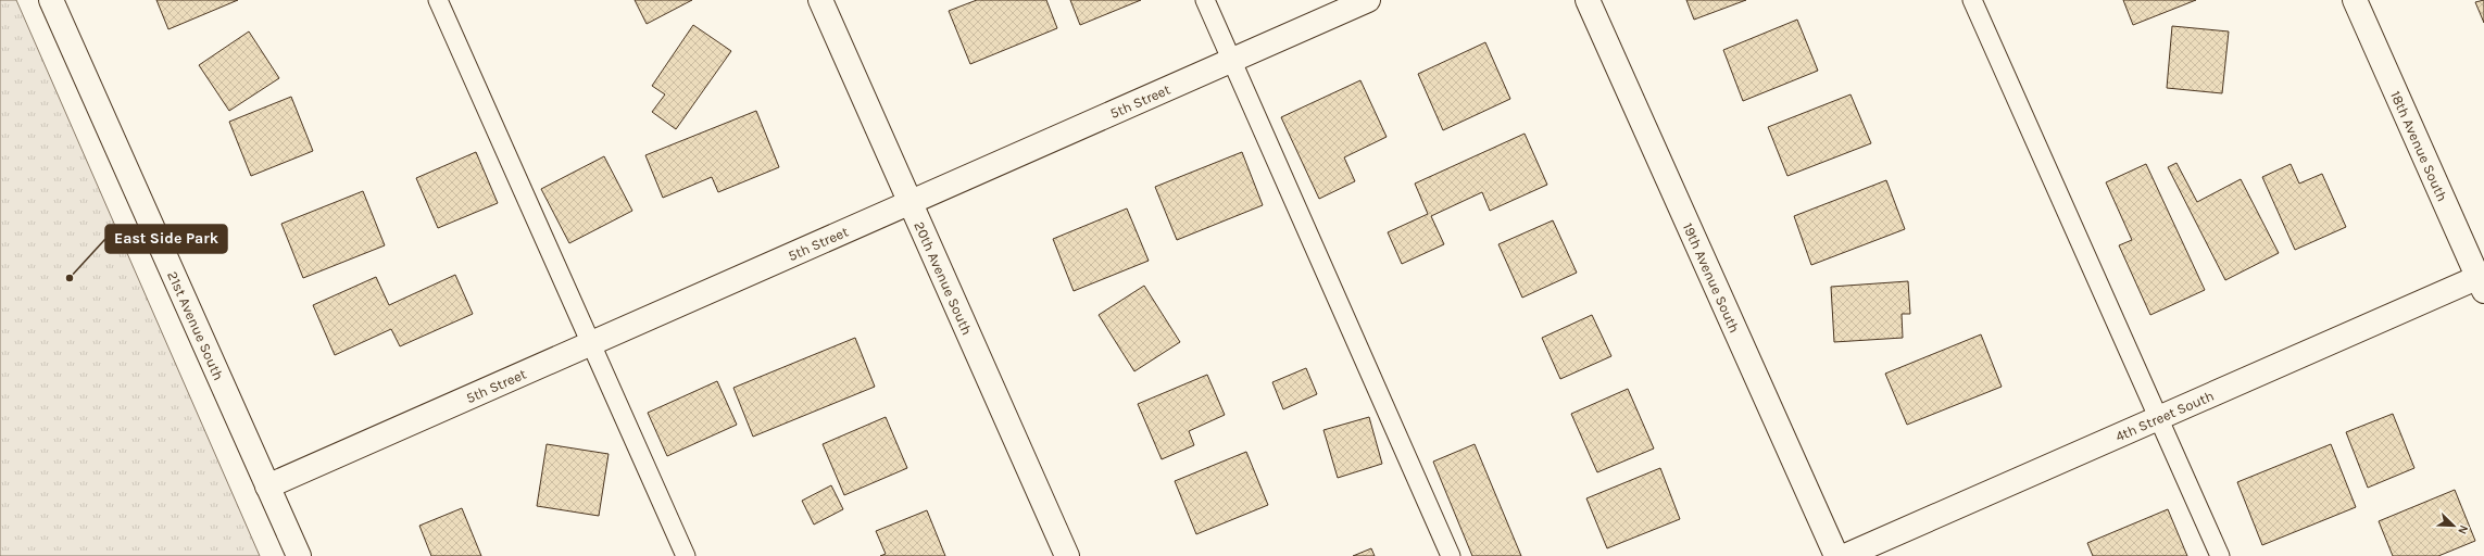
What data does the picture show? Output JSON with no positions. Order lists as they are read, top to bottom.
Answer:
{
  "streets": {
    "street": [
      "5th Street",
      "18th Avenue South",
      "20th Avenue South",
      "19th Avenue South",
      "21st Avenue South",
      "4th Street South"
    ]
  },
  "crossings": [
    ["5th Street", "20th Avenue South"],
    ["5th Street", "21st Avenue South"],
    ["18th Avenue South", "4th Street South"]
  ],
  "places": ["East Side Park"],
  "north": "bottom right"
}
